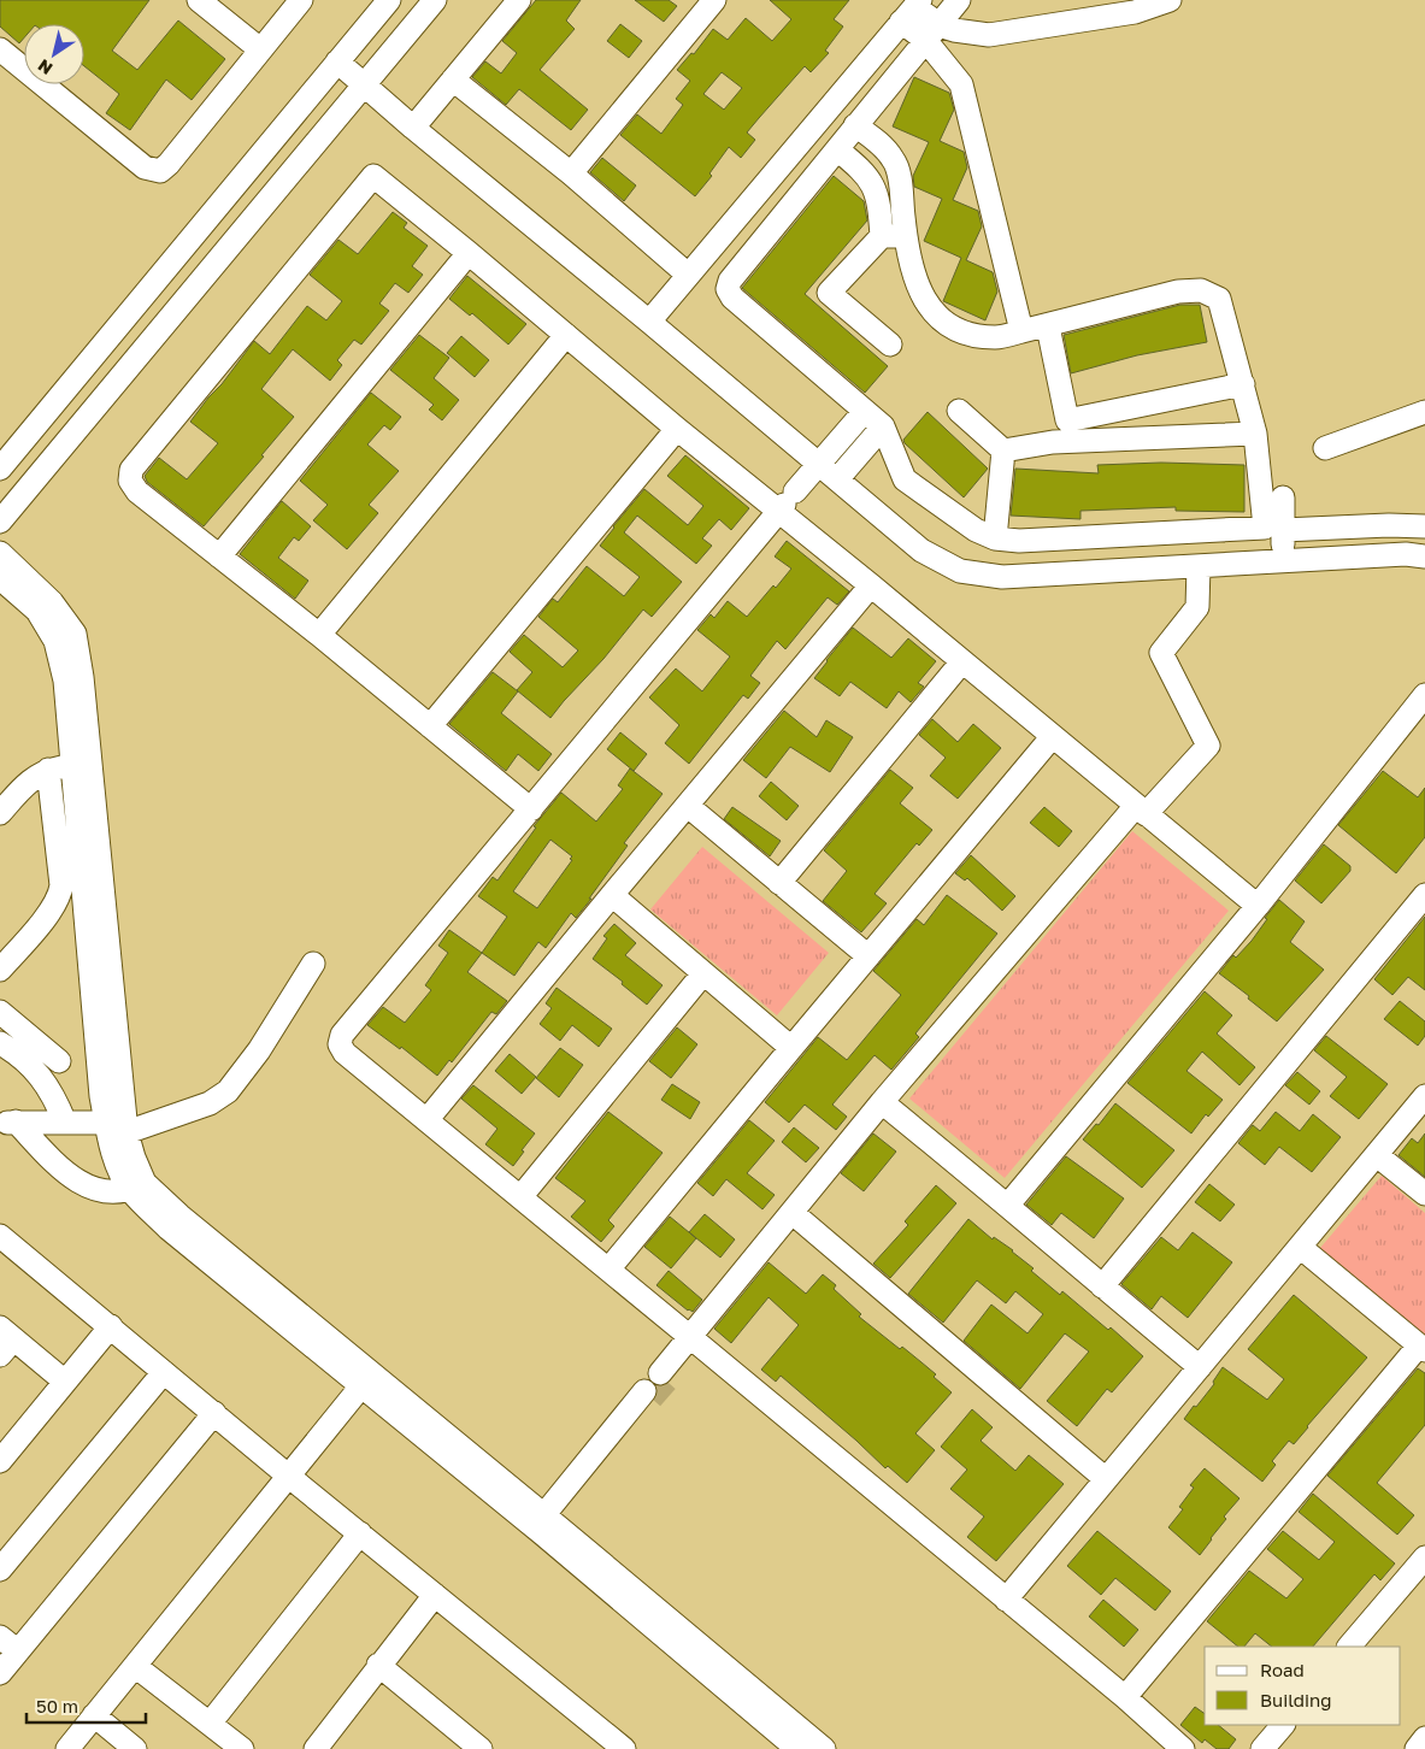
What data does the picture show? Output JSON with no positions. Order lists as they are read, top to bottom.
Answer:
{
  "legend": ["Road", "Building"],
  "scale_bar": "50 m",
  "north": "bottom left"
}
